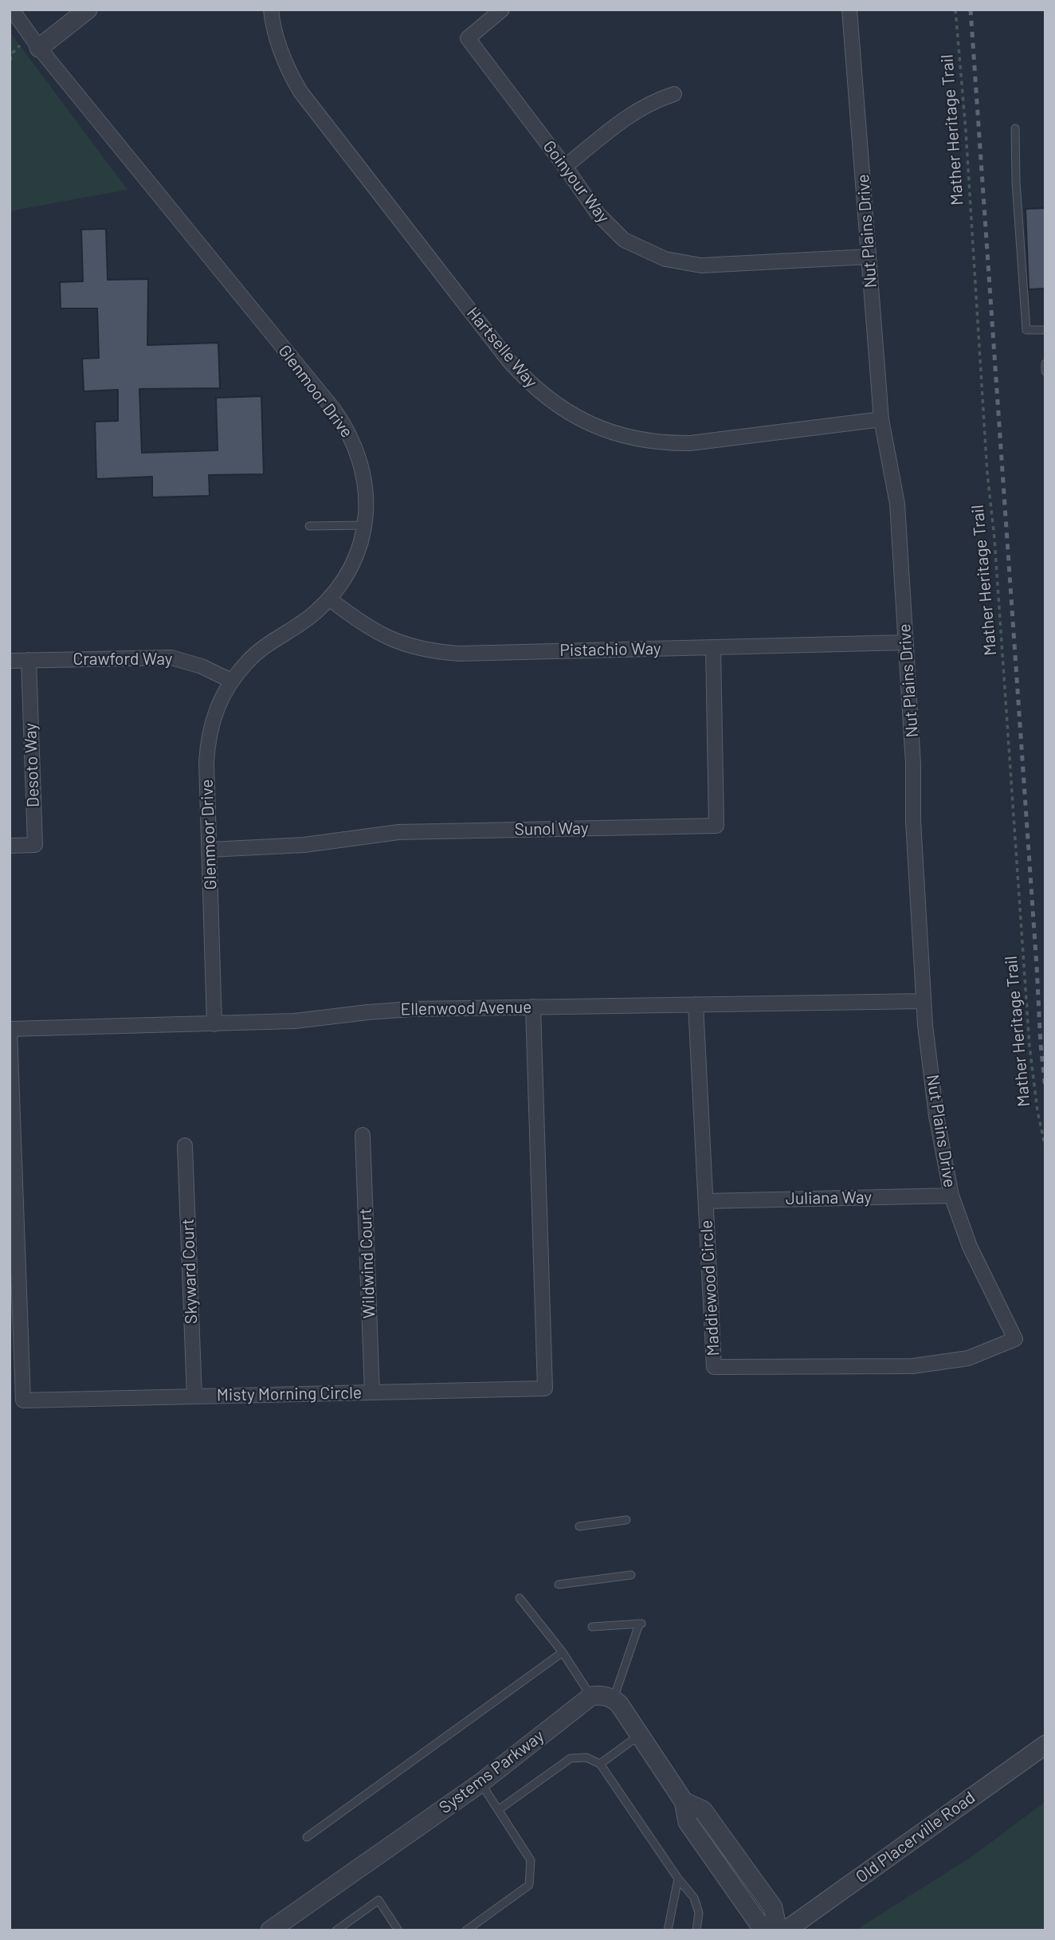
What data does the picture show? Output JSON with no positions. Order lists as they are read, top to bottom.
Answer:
{
  "streets": {
    "street": [
      "Goinyour Way",
      "Nut Plains Drive",
      "Hartselle Way",
      "Glenmoor Drive",
      "Pistachio Way",
      "Crawford Way",
      "Desoto Way",
      "Sunol Way",
      "Ellenwood Avenue",
      "Juliana Way",
      "Wildwind Court",
      "Skyward Court",
      "Maddiewood Circle",
      "Misty Morning Circle",
      "Systems Parkway",
      "Old Placerville Road"
    ],
    "path": ["Mather Heritage Trail"]
  },
  "crossings": [
    ["Goinyour Way", "Nut Plains Drive"],
    ["Nut Plains Drive", "Hartselle Way"],
    ["Nut Plains Drive", "Pistachio Way"],
    ["Nut Plains Drive", "Ellenwood Avenue"],
    ["Nut Plains Drive", "Juliana Way"],
    ["Nut Plains Drive", "Maddiewood Circle"],
    ["Glenmoor Drive", "Pistachio Way"],
    ["Glenmoor Drive", "Crawford Way"],
    ["Glenmoor Drive", "Sunol Way"],
    ["Glenmoor Drive", "Ellenwood Avenue"],
    ["Pistachio Way", "Sunol Way"],
    ["Crawford Way", "Desoto Way"],
    ["Ellenwood Avenue", "Maddiewood Circle"],
    ["Ellenwood Avenue", "Misty Morning Circle"],
    ["Juliana Way", "Maddiewood Circle"],
    ["Wildwind Court", "Misty Morning Circle"],
    ["Skyward Court", "Misty Morning Circle"]
  ]
}
